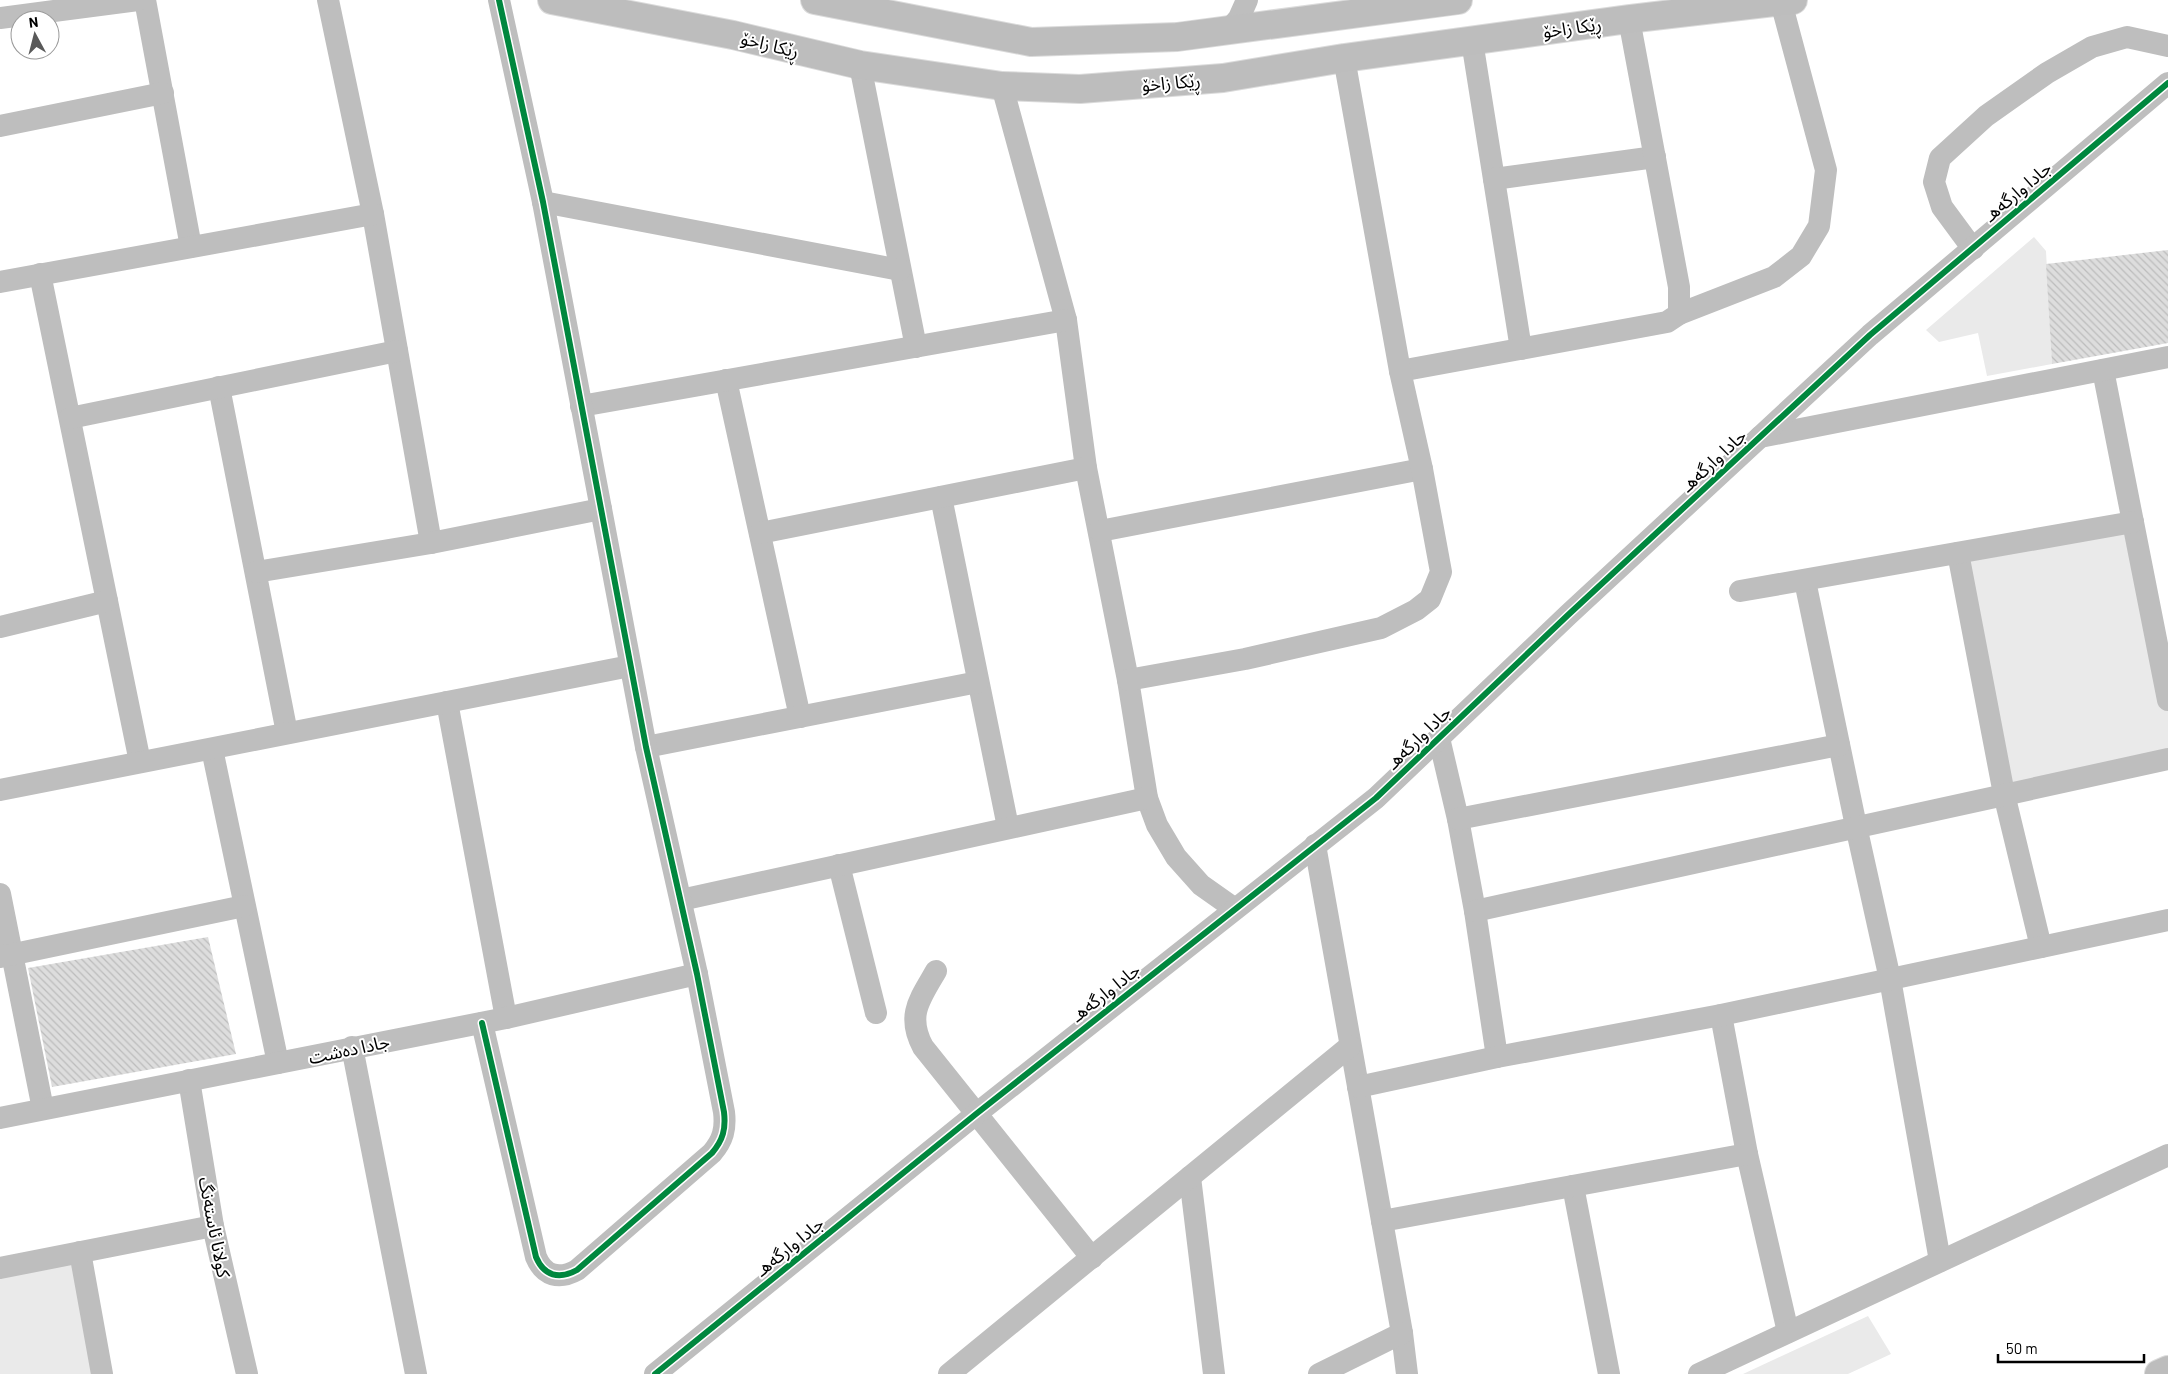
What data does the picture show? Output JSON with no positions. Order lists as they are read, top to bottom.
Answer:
{
  "streets": {
    "highway": ["ڕێکا زاخۆ"],
    "street": ["جادا وارگه‌هـ", "جادا دەشت", "کولانا ئاستەنگ"]
  },
  "crossings": [
    ["جادا دەشت", "کولانا ئاستەنگ"]
  ],
  "scale_bar": "50 m",
  "north": "top"
}
